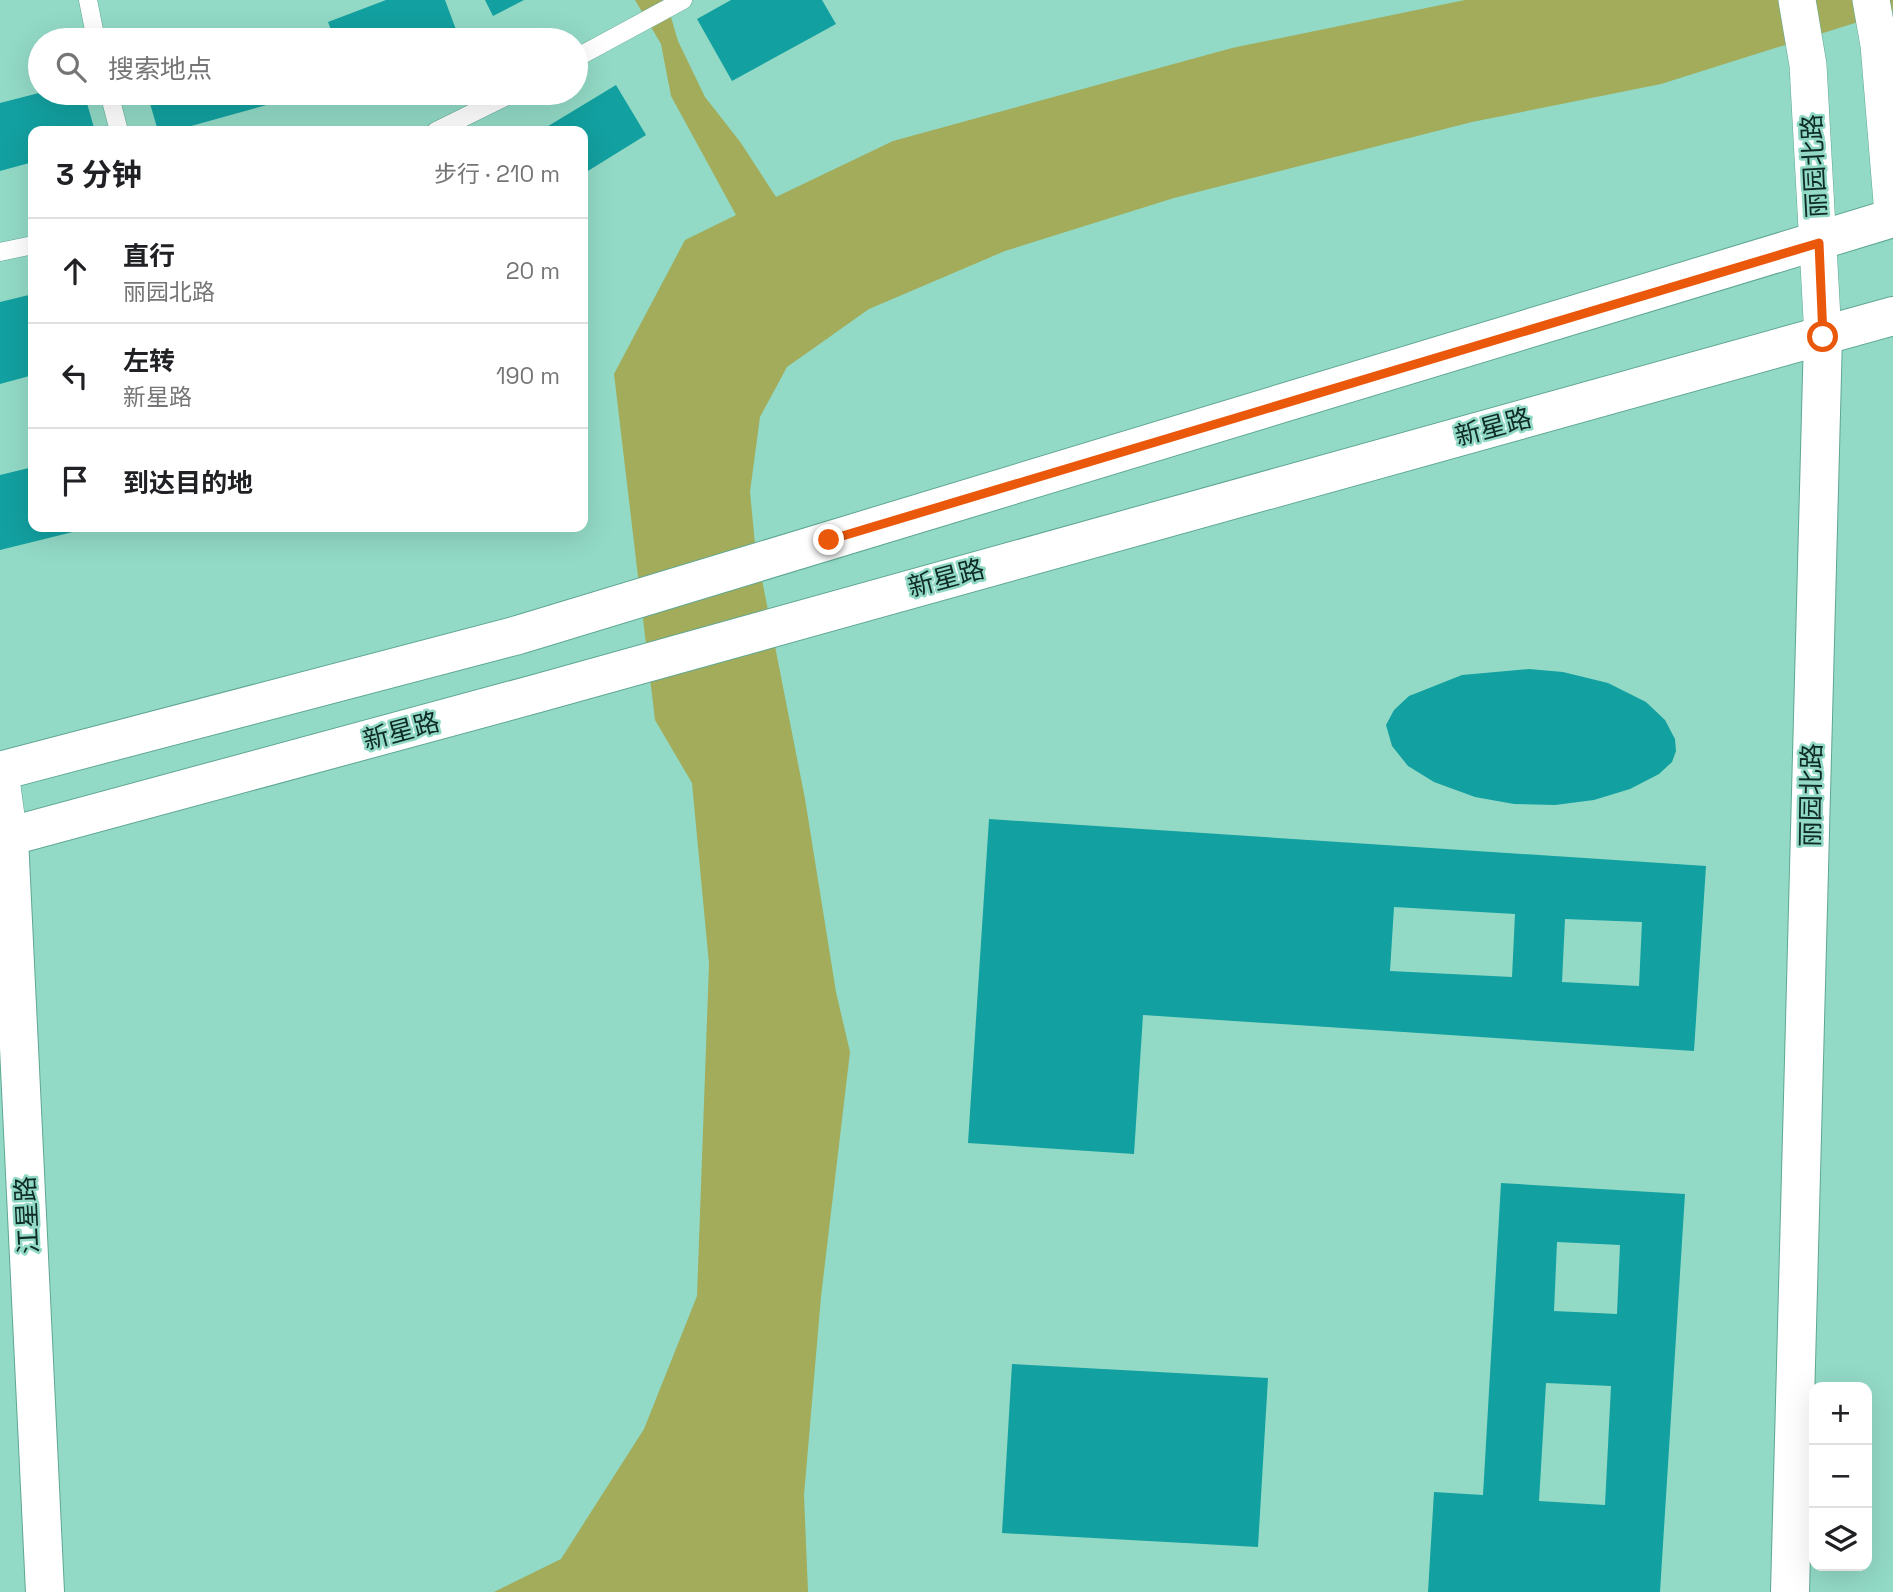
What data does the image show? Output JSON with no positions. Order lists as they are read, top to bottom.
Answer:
{
  "streets": {
    "main road": ["丽园北路", "新星路", "江星路"]
  },
  "crossings": [
    ["丽园北路", "新星路"],
    ["新星路", "江星路"]
  ],
  "page": {
    "search": "搜索地点",
    "heading": ["3 分钟", "步行 · 210 m"],
    "list": [
      ["直行", "丽园北路", "20 m"],
      ["左转", "新星路", "190 m"],
      "到达目的地"
    ],
    "map_buttons": ["+", "−"]
  }
}
